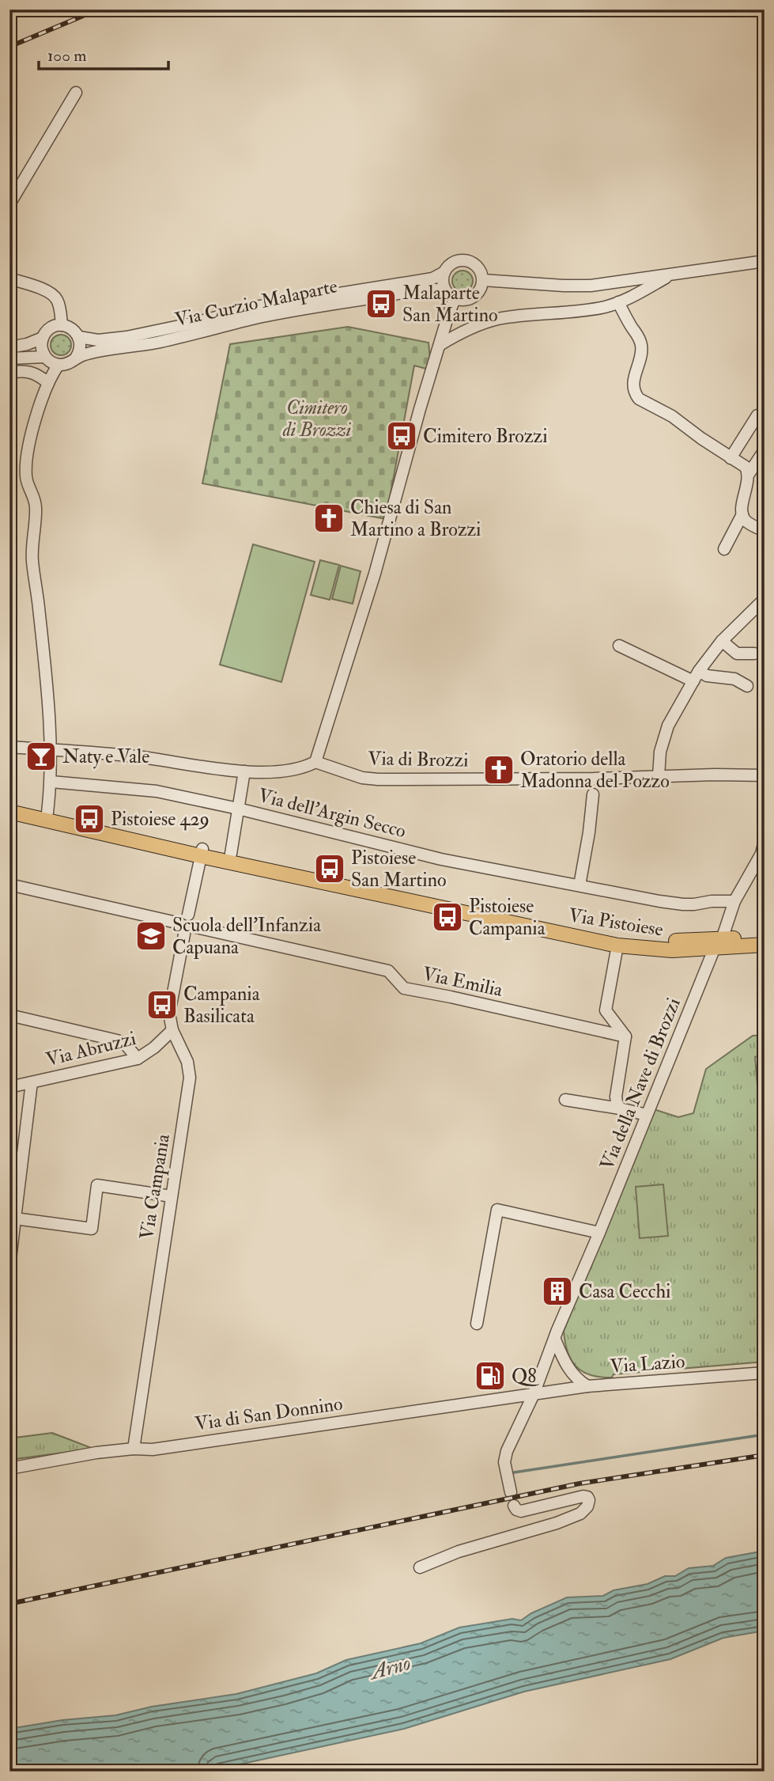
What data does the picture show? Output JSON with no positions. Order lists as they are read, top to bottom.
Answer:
{
  "streets": {
    "main road": ["Via Pistoiese"],
    "street": [
      "Via Curzio Malaparte",
      "Via di Brozzi",
      "Via dell'Argin Secco",
      "Via Emilia",
      "Via Abruzzi",
      "Via della Nave di Brozzi",
      "Via Campania",
      "Via Lazio",
      "Via di San Donnino"
    ]
  },
  "crossings": [
    ["Via dell'Argin Secco", "Via della Nave di Brozzi"],
    ["Via Pistoiese", "Via della Nave di Brozzi"],
    ["Via Emilia", "Via Campania"],
    ["Via Abruzzi", "Via Campania"],
    ["Via della Nave di Brozzi", "Via Lazio"],
    ["Via della Nave di Brozzi", "Via di San Donnino"],
    ["Via Campania", "Via di San Donnino"],
    ["Via Lazio", "Via di San Donnino"]
  ],
  "water": ["Arno"],
  "parks": ["Cimitero di Brozzi"],
  "places": {
    "bus stop": [
      "Malaparte San Martino",
      "Cimitero Brozzi",
      "Pistoiese 429",
      "Pistoiese San Martino",
      "Pistoiese Campania",
      "Campania Basilicata"
    ],
    "church": ["Chiesa di San Martino a Brozzi", "Oratorio della Madonna del Pozzo"],
    "bar": ["Naty e Vale"],
    "school or university": ["Scuola dell’Infanzia Capuana"],
    "building": ["Casa Cecchi"],
    "fuel station": ["Q8"]
  },
  "scale_bar": "100 m"
}
